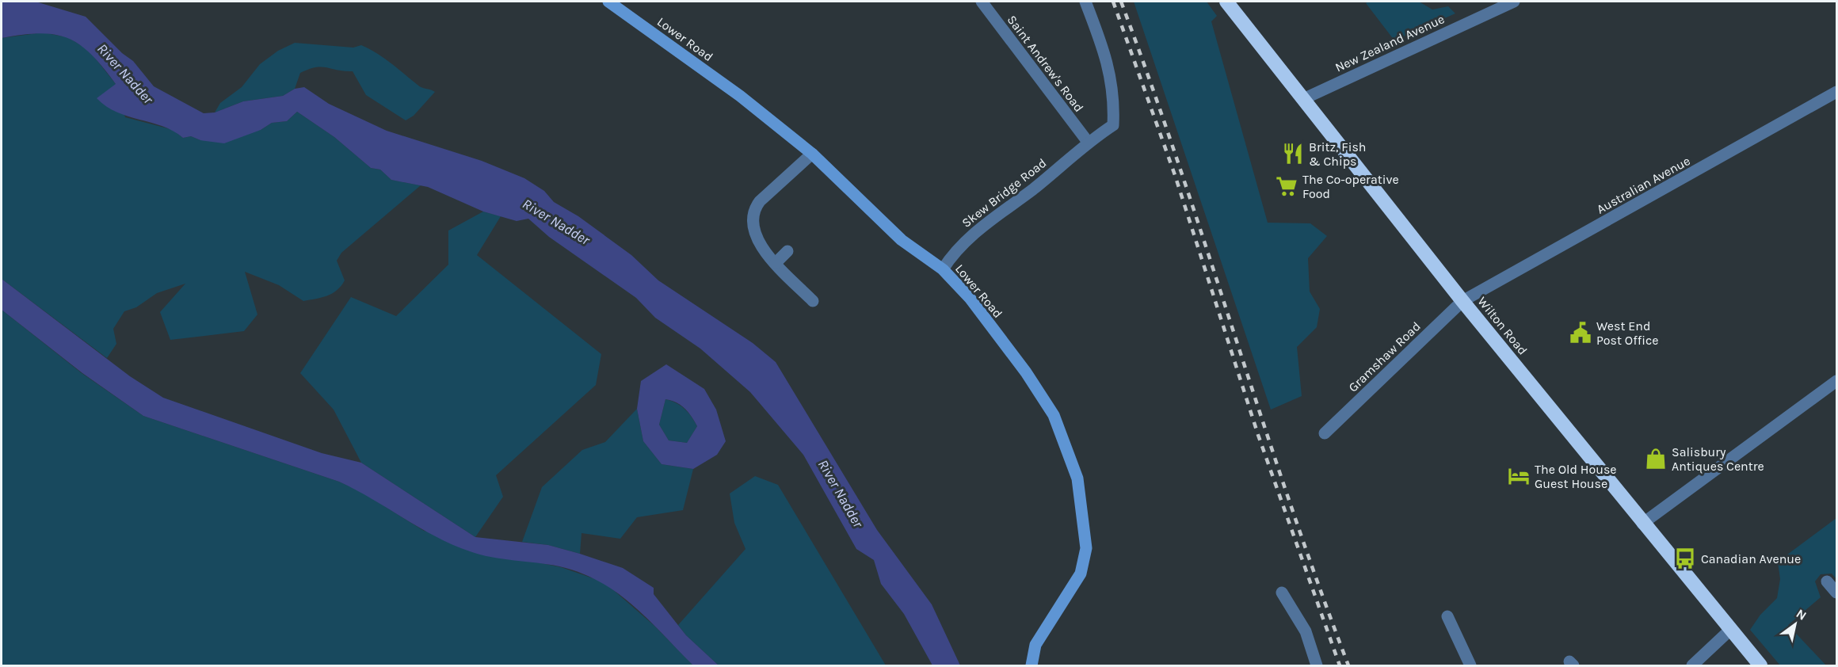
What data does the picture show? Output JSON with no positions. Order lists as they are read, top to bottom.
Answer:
{
  "streets": {
    "highway": ["Wilton Road"],
    "street": [
      "Lower Road",
      "New Zealand Avenue",
      "Saint Andrew's Road",
      "Australian Avenue",
      "Skew Bridge Road",
      "Gramshaw Road"
    ]
  },
  "crossings": [
    ["Lower Road", "Skew Bridge Road"],
    ["New Zealand Avenue", "Wilton Road"],
    ["Saint Andrew's Road", "Skew Bridge Road"],
    ["Australian Avenue", "Wilton Road"],
    ["Australian Avenue", "Gramshaw Road"],
    ["Wilton Road", "Gramshaw Road"]
  ],
  "water": ["River Nadder"],
  "places": {
    "restaurant": ["Britz, Fish & Chips"],
    "supermarket": ["The Co-operative Food"],
    "public building": ["West End Post Office"],
    "shop": ["Salisbury Antiques Centre"],
    "hotel": ["The Old House Guest House"],
    "bus stop": ["Canadian Avenue"]
  },
  "north": "top right"
}
